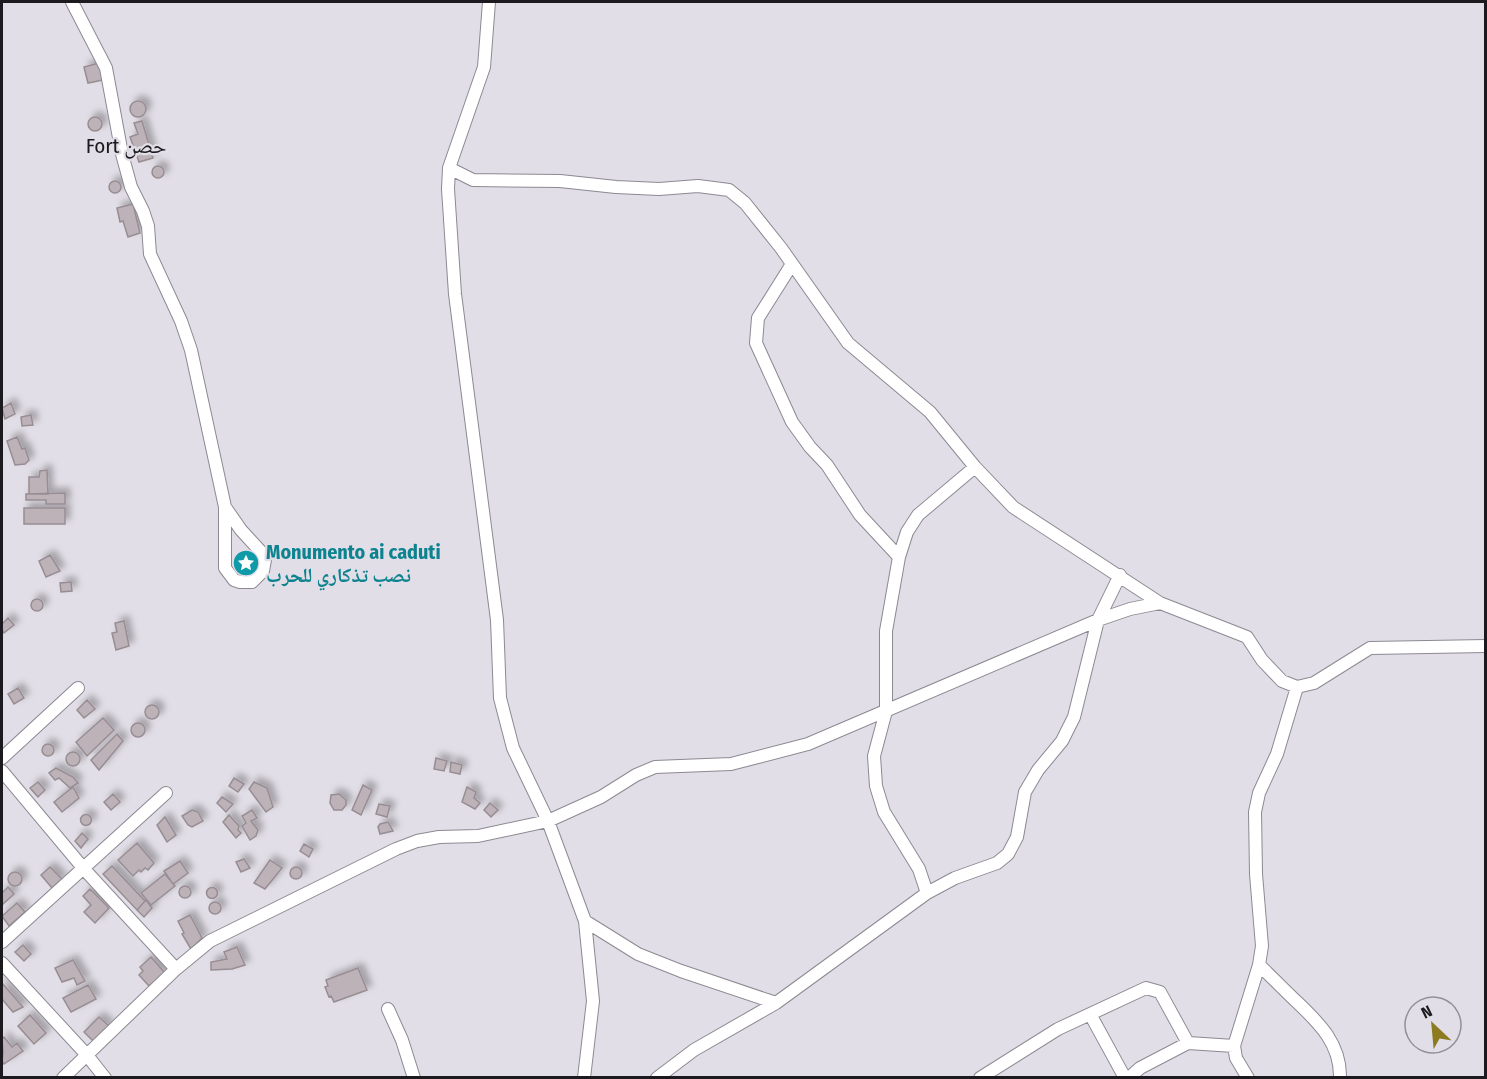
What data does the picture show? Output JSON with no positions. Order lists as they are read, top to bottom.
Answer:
{
  "districts": ["Fort حصن"],
  "places": {
    "place": ["Monumento ai caduti نصب تذكاري للحرب"]
  },
  "north": "top left"
}
